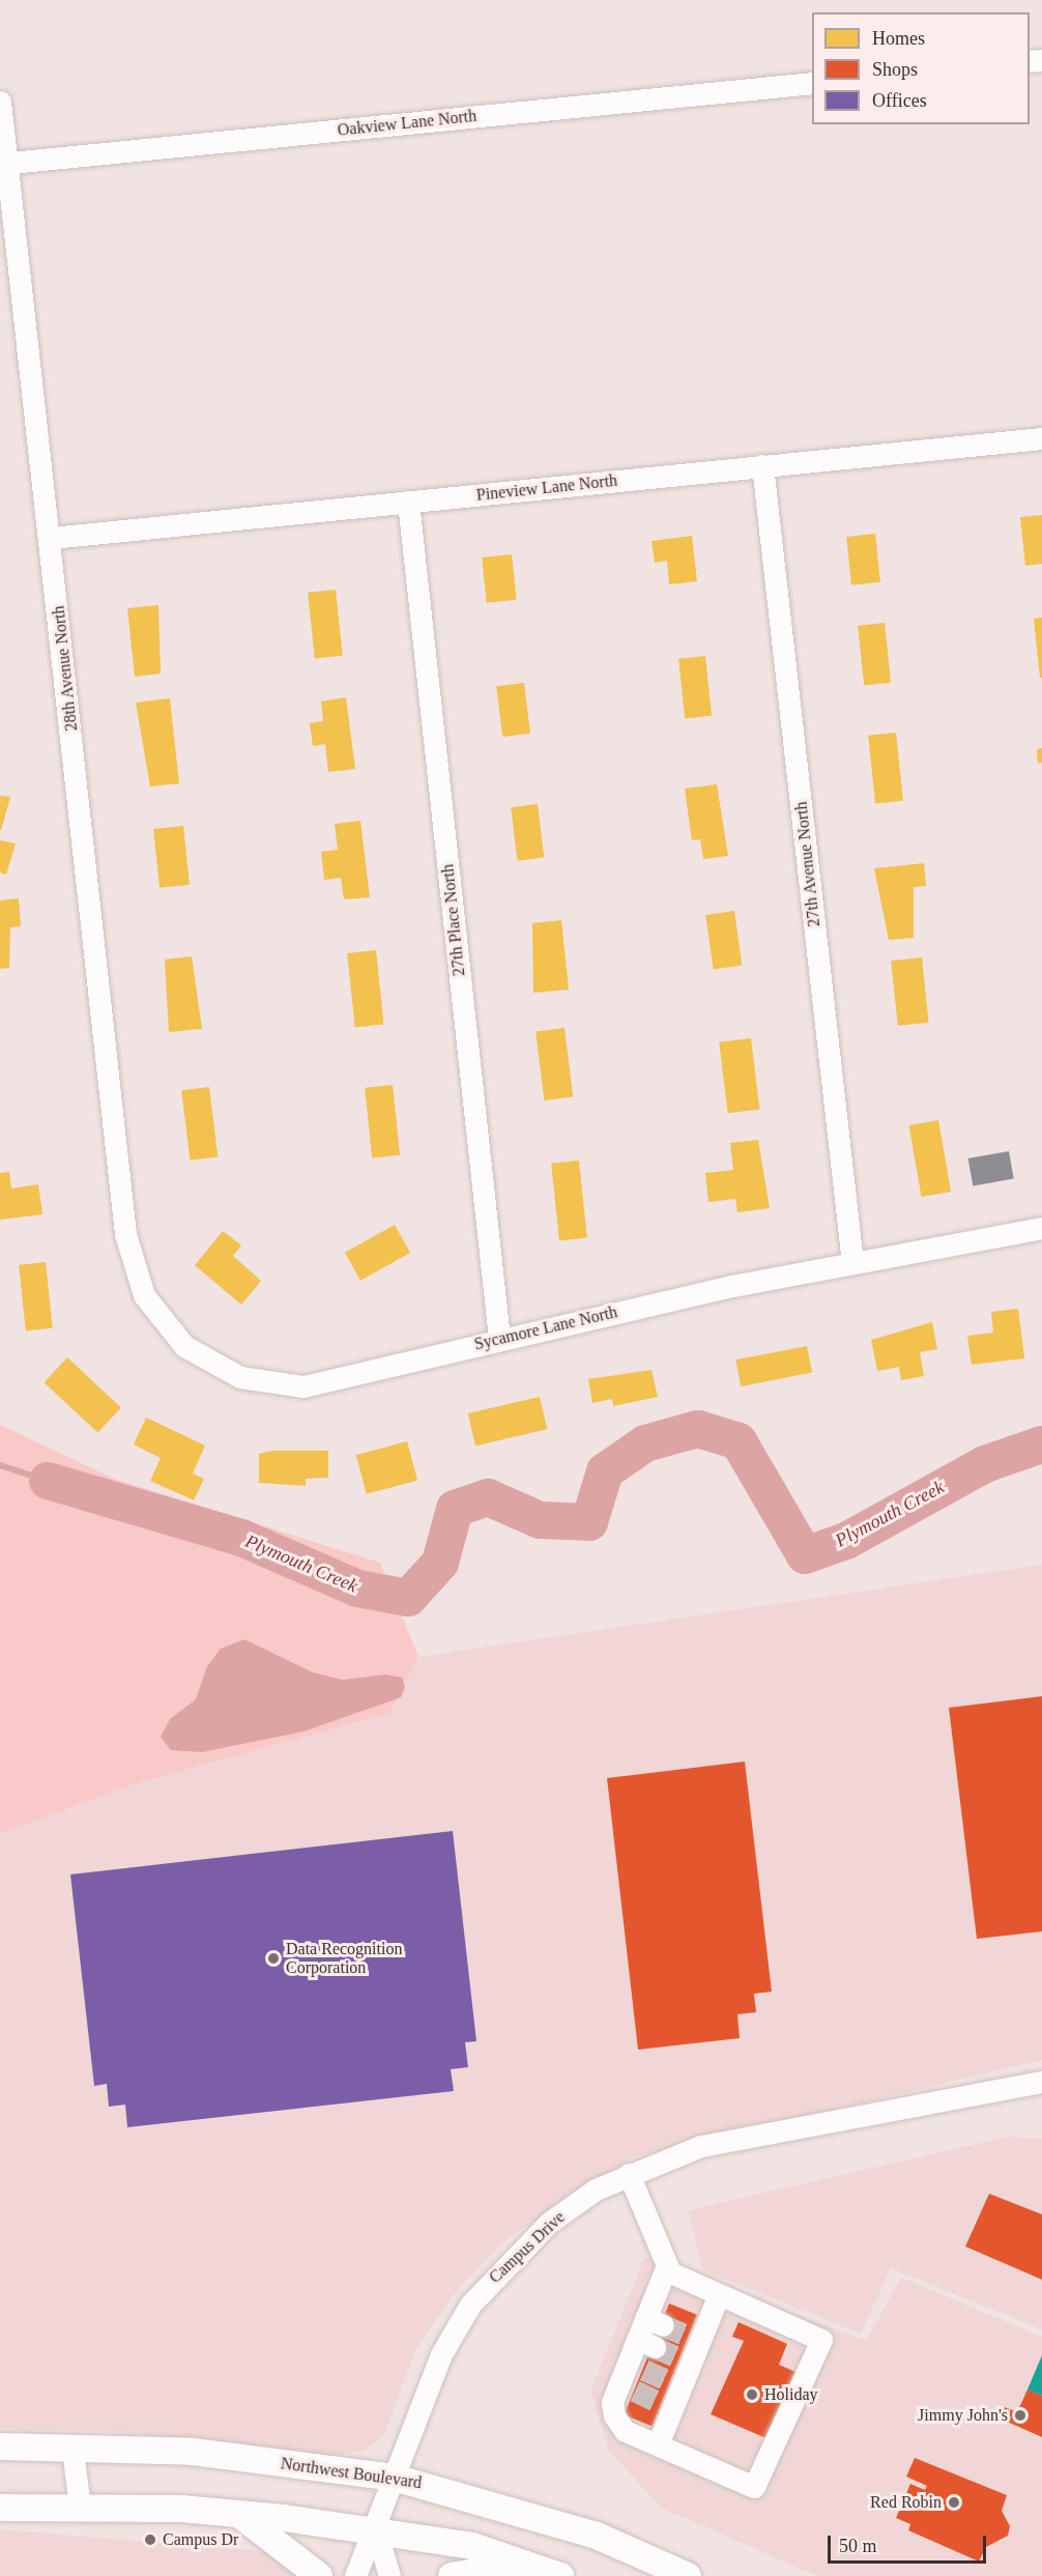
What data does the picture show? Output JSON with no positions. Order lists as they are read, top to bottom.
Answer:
{
  "streets": {
    "main road": ["Northwest Boulevard"],
    "street": [
      "Oakview Lane North",
      "Pineview Lane North",
      "28th Avenue North",
      "27th Avenue North",
      "27th Place North",
      "Sycamore Lane North",
      "Campus Drive"
    ]
  },
  "crossings": [
    ["Oakview Lane North", "28th Avenue North"],
    ["Pineview Lane North", "28th Avenue North"],
    ["Pineview Lane North", "27th Avenue North"],
    ["Pineview Lane North", "27th Place North"],
    ["28th Avenue North", "Sycamore Lane North"],
    ["27th Avenue North", "Sycamore Lane North"],
    ["27th Place North", "Sycamore Lane North"],
    ["Campus Drive", "Northwest Boulevard"]
  ],
  "water": ["Plymouth Creek"],
  "places": [
    "Data Recognition Corporation",
    "Holiday",
    "Jimmy John's",
    "Red Robin",
    "Campus Dr"
  ],
  "legend": ["Homes", "Shops", "Offices"],
  "scale_bar": "50 m"
}
